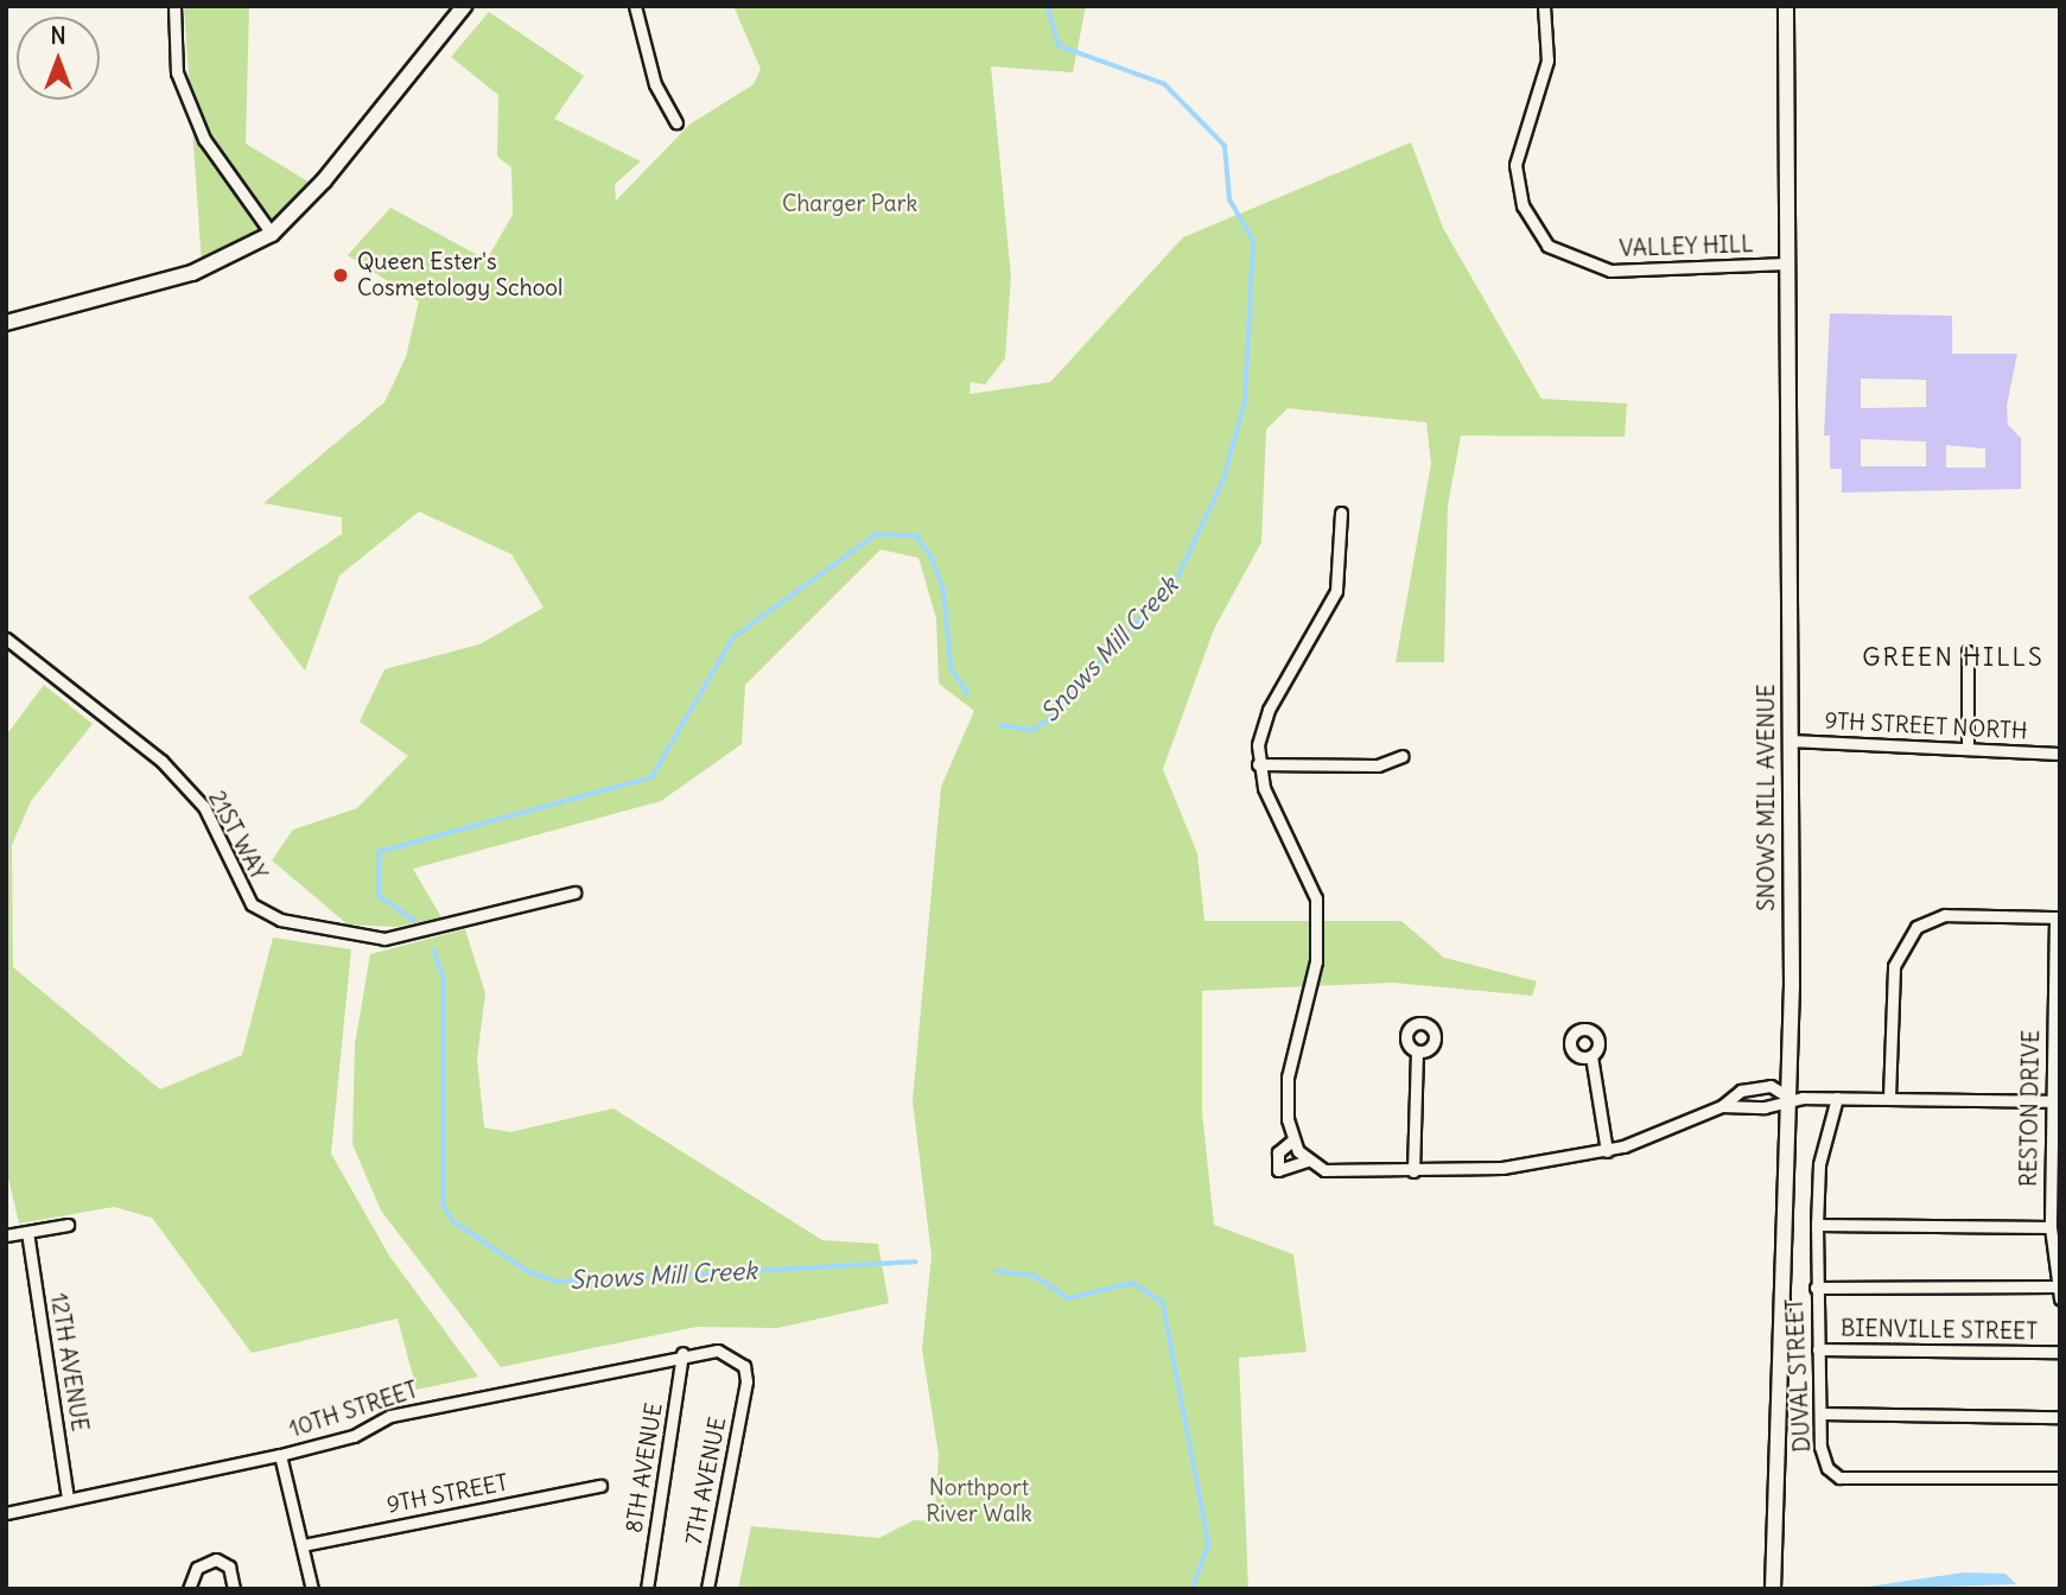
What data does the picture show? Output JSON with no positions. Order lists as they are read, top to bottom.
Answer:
{
  "streets": {
    "main road": ["SNOWS MILL AVENUE"],
    "street": [
      "VALLEY HILL",
      "9TH STREET NORTH",
      "21ST WAY",
      "RESTON DRIVE",
      "BIENVILLE STREET",
      "12TH AVENUE",
      "DUVAL STREET",
      "10TH STREET",
      "8TH AVENUE",
      "7TH AVENUE",
      "9TH STREET"
    ]
  },
  "crossings": [
    ["VALLEY HILL", "SNOWS MILL AVENUE"],
    ["9TH STREET NORTH", "SNOWS MILL AVENUE"],
    ["BIENVILLE STREET", "DUVAL STREET"],
    ["12TH AVENUE", "10TH STREET"],
    ["10TH STREET", "8TH AVENUE"],
    ["10TH STREET", "7TH AVENUE"]
  ],
  "districts": ["GREEN HILLS"],
  "water": ["Snows Mill Creek"],
  "parks": ["Charger Park", "Northport River Walk"],
  "places": ["Queen Ester's Cosmetology School"],
  "north": "top"
}
